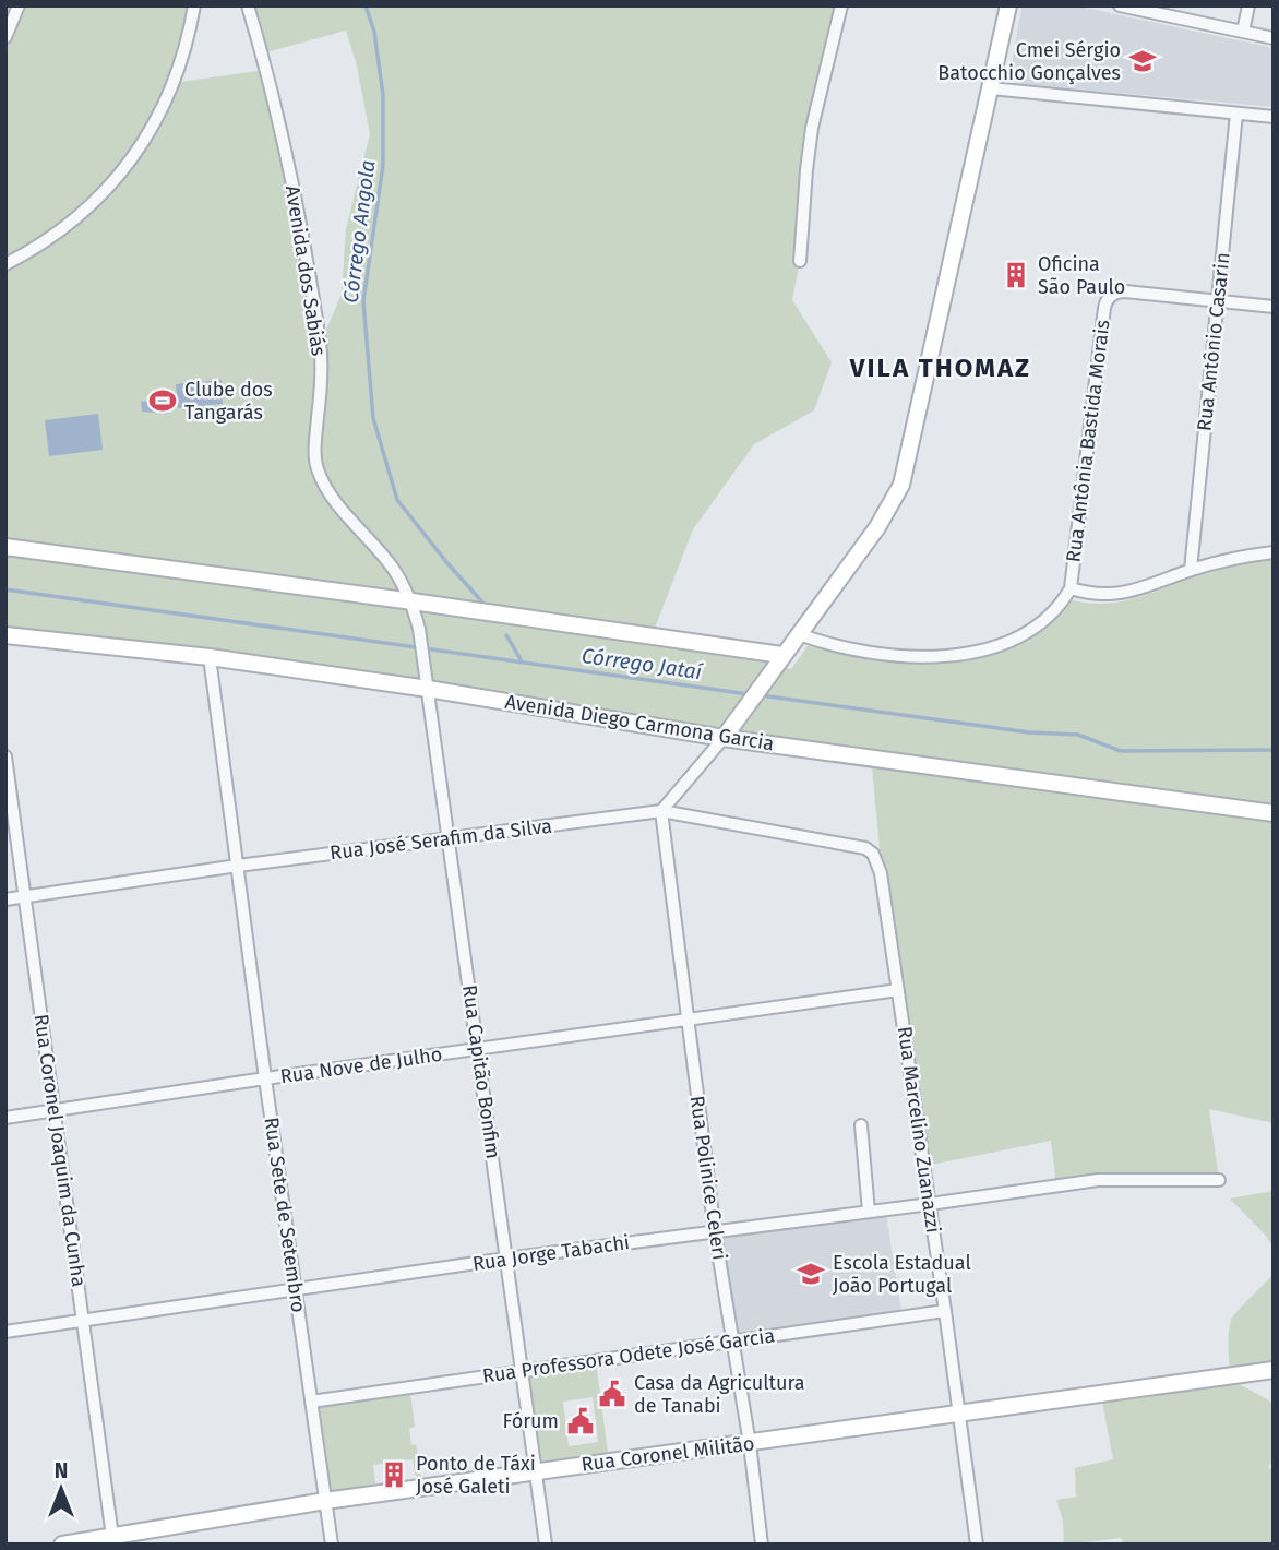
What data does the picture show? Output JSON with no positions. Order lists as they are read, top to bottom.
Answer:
{
  "streets": {
    "main road": ["Avenida Diego Carmona Garcia", "Rua Coronel Militão"],
    "street": [
      "Avenida dos Sabiás",
      "Rua Antônio Casarin",
      "Rua Antônia Bastida Morais",
      "Rua José Serafim da Silva",
      "Rua Nove de Julho",
      "Rua Capitão Bonfim",
      "Rua Marcelino Zuanazzi",
      "Rua Coronel Joaquim da Cunha",
      "Rua Polinice Celeri",
      "Rua Sete de Setembro",
      "Rua Jorge Tabachi",
      "Rua Professora Odete José Garcia"
    ]
  },
  "crossings": [
    ["Avenida dos Sabiás", "Rua Capitão Bonfim"],
    ["Rua Antônio Casarin", "Rua Antônia Bastida Morais"],
    ["Avenida Diego Carmona Garcia", "Rua Capitão Bonfim"],
    ["Avenida Diego Carmona Garcia", "Rua Sete de Setembro"],
    ["Rua José Serafim da Silva", "Rua Capitão Bonfim"],
    ["Rua José Serafim da Silva", "Rua Marcelino Zuanazzi"],
    ["Rua José Serafim da Silva", "Rua Coronel Joaquim da Cunha"],
    ["Rua José Serafim da Silva", "Rua Polinice Celeri"],
    ["Rua José Serafim da Silva", "Rua Sete de Setembro"],
    ["Rua Nove de Julho", "Rua Capitão Bonfim"],
    ["Rua Nove de Julho", "Rua Marcelino Zuanazzi"],
    ["Rua Nove de Julho", "Rua Coronel Joaquim da Cunha"],
    ["Rua Nove de Julho", "Rua Polinice Celeri"],
    ["Rua Nove de Julho", "Rua Sete de Setembro"],
    ["Rua Capitão Bonfim", "Rua Jorge Tabachi"],
    ["Rua Capitão Bonfim", "Rua Professora Odete José Garcia"],
    ["Rua Capitão Bonfim", "Rua Coronel Militão"],
    ["Rua Marcelino Zuanazzi", "Rua Jorge Tabachi"],
    ["Rua Marcelino Zuanazzi", "Rua Professora Odete José Garcia"],
    ["Rua Marcelino Zuanazzi", "Rua Coronel Militão"],
    ["Rua Coronel Joaquim da Cunha", "Rua Jorge Tabachi"],
    ["Rua Coronel Joaquim da Cunha", "Rua Coronel Militão"],
    ["Rua Polinice Celeri", "Rua Jorge Tabachi"],
    ["Rua Polinice Celeri", "Rua Professora Odete José Garcia"],
    ["Rua Polinice Celeri", "Rua Coronel Militão"],
    ["Rua Sete de Setembro", "Rua Jorge Tabachi"],
    ["Rua Sete de Setembro", "Rua Professora Odete José Garcia"],
    ["Rua Sete de Setembro", "Rua Coronel Militão"]
  ],
  "districts": ["VILA THOMAZ"],
  "water": ["Córrego Angola", "Córrego Jataí"],
  "places": {
    "school or university": ["Cmei Sérgio Batocchio Gonçalves", "Escola Estadual João Portugal"],
    "building": ["Oficina São Paulo", "Ponto de Táxi José Galeti"],
    "sports": ["Clube dos Tangarás"],
    "public building": ["Casa da Agricultura de Tanabi", "Fórum"]
  },
  "north": "top"
}
